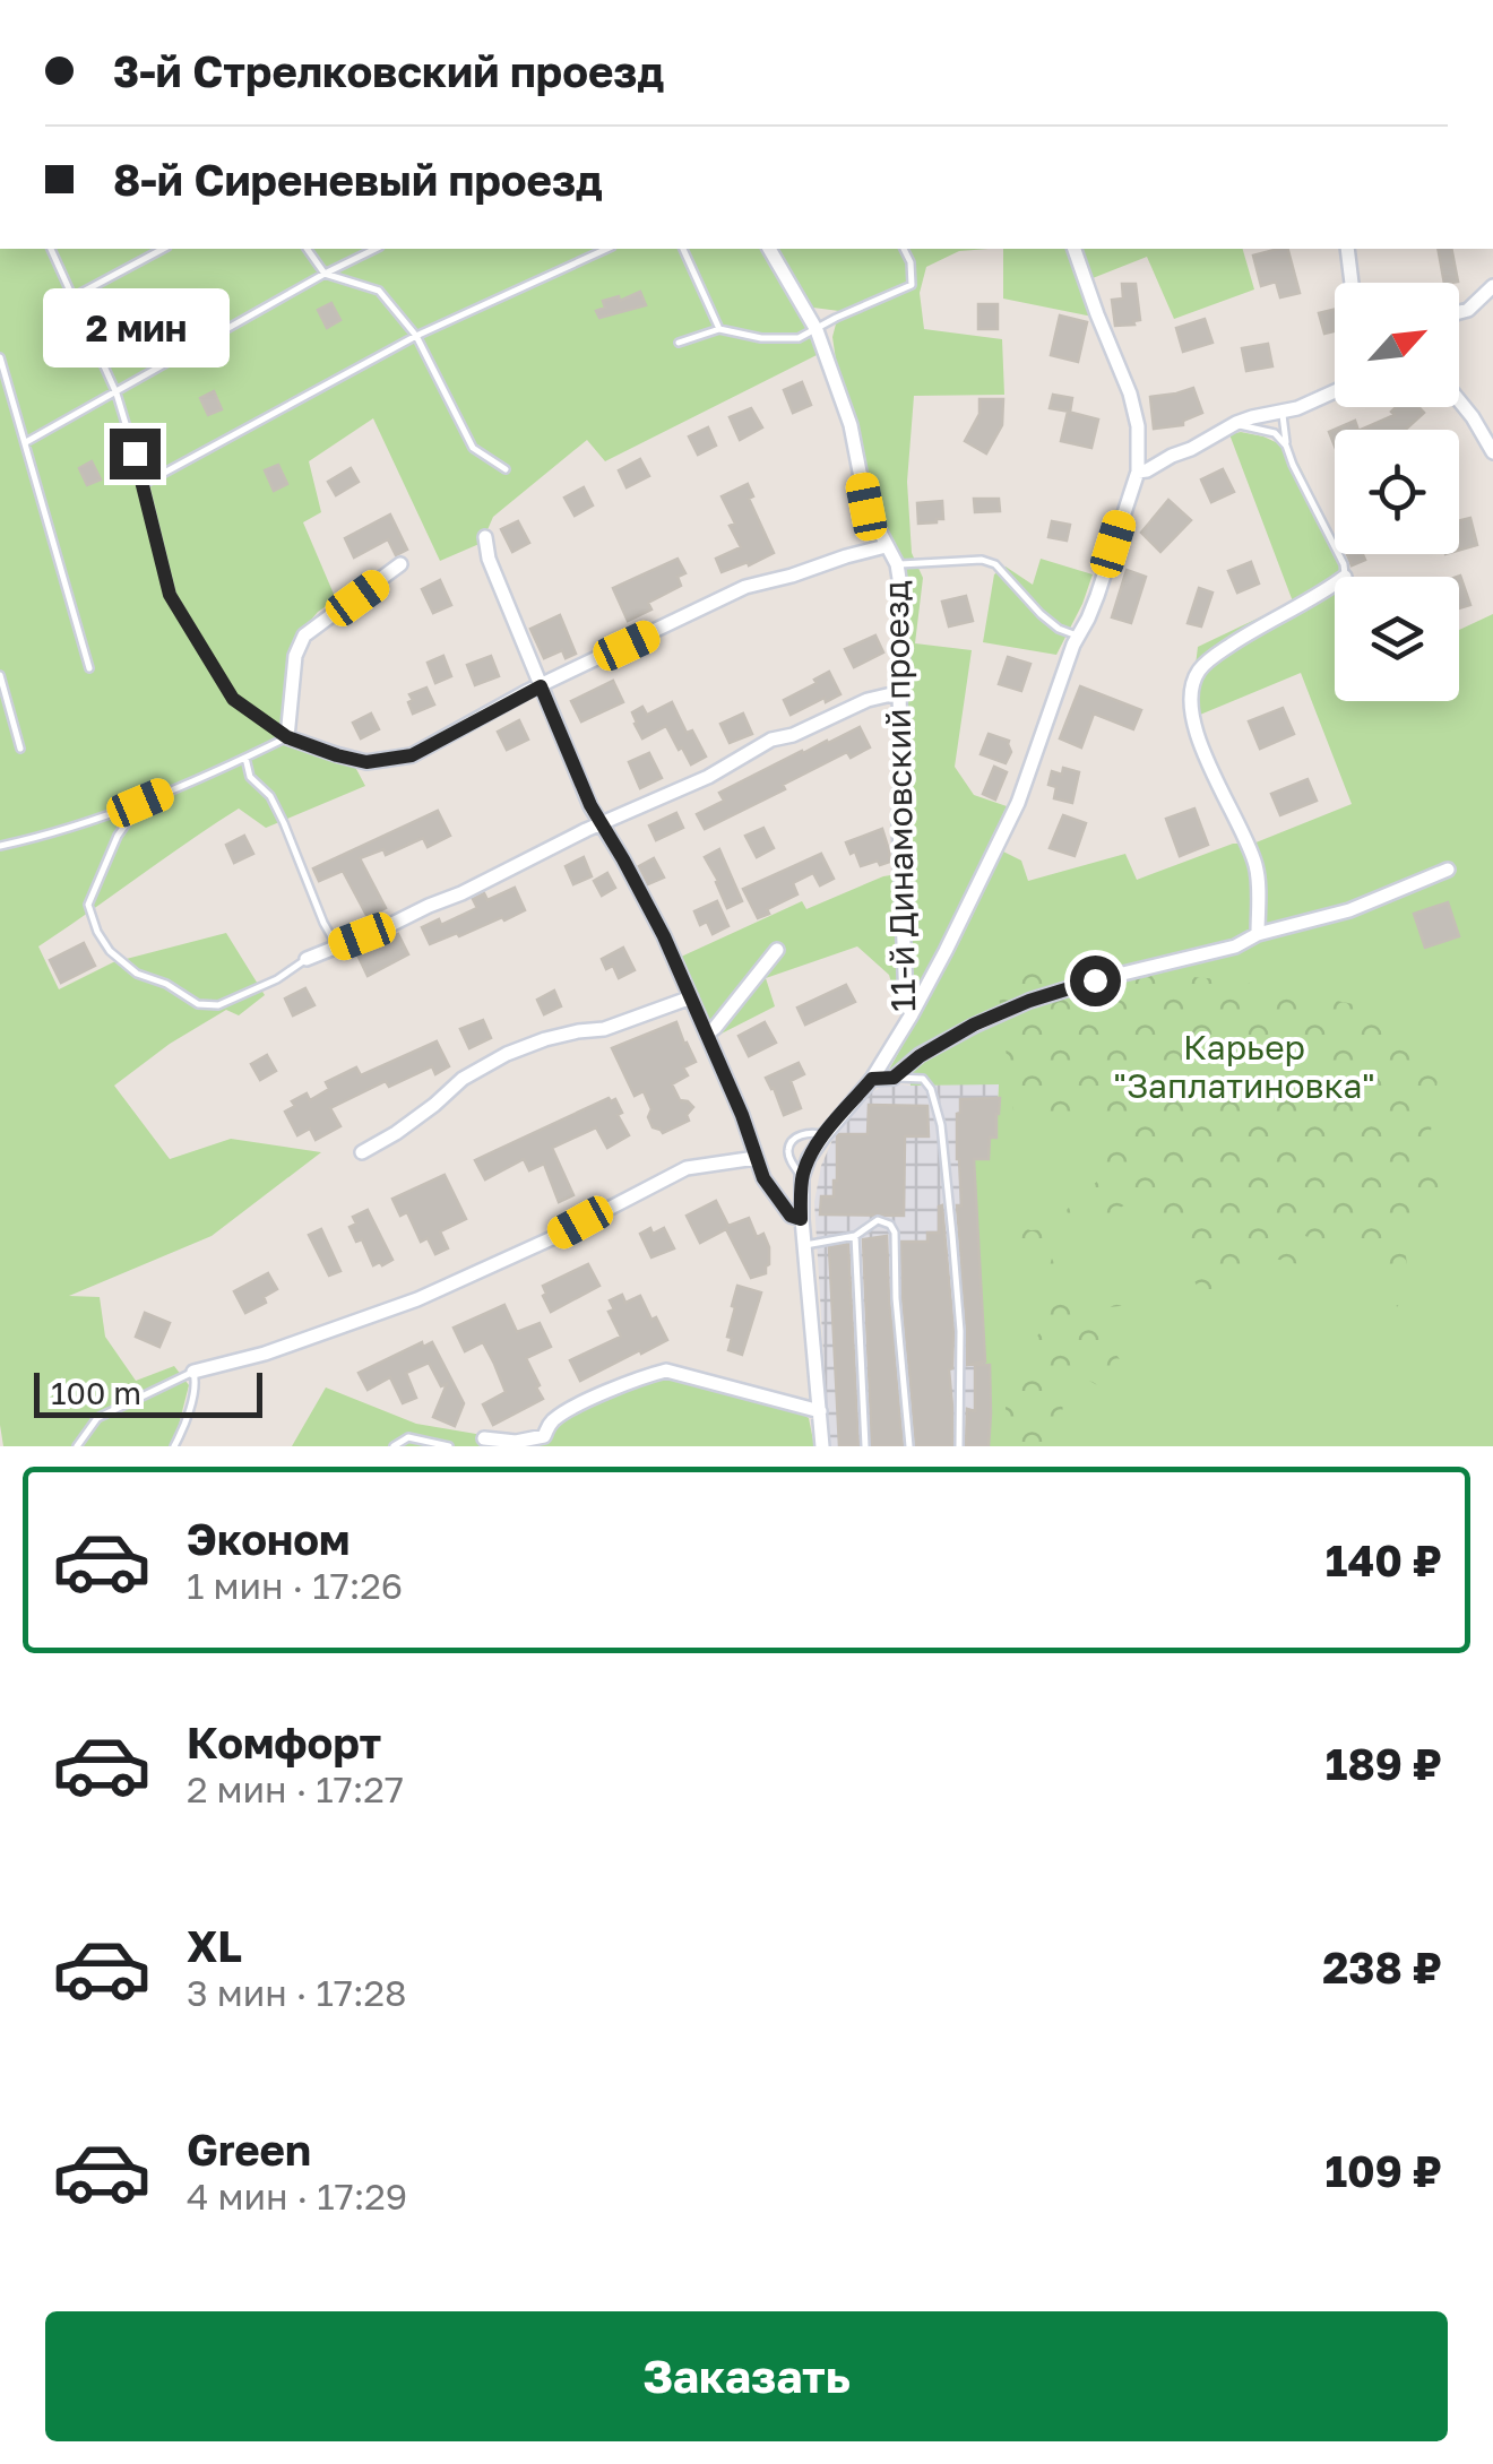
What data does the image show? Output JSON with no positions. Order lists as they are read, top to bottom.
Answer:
{
  "streets": {
    "street": ["11-й Динамовский проезд"]
  },
  "parks": ["Карьер \"Заплатиновка\""],
  "scale_bar": "100 m",
  "north": "top right",
  "page": {
    "banner": ["3-й Стрелковский проезд", "8-й Сиреневый проезд"],
    "bubble": "2 мин",
    "scale": "100 m",
    "list": [
      {
        "name": "Эконом",
        "note": "1 мин · 17:26",
        "value": "140 ₽"
      },
      {
        "name": "Комфорт",
        "note": "2 мин · 17:27",
        "value": "189 ₽"
      },
      {
        "name": "XL",
        "note": "3 мин · 17:28",
        "value": "238 ₽"
      },
      {
        "name": "Green",
        "note": "4 мин · 17:29",
        "value": "109 ₽"
      }
    ],
    "buttons": "Заказать"
  }
}
